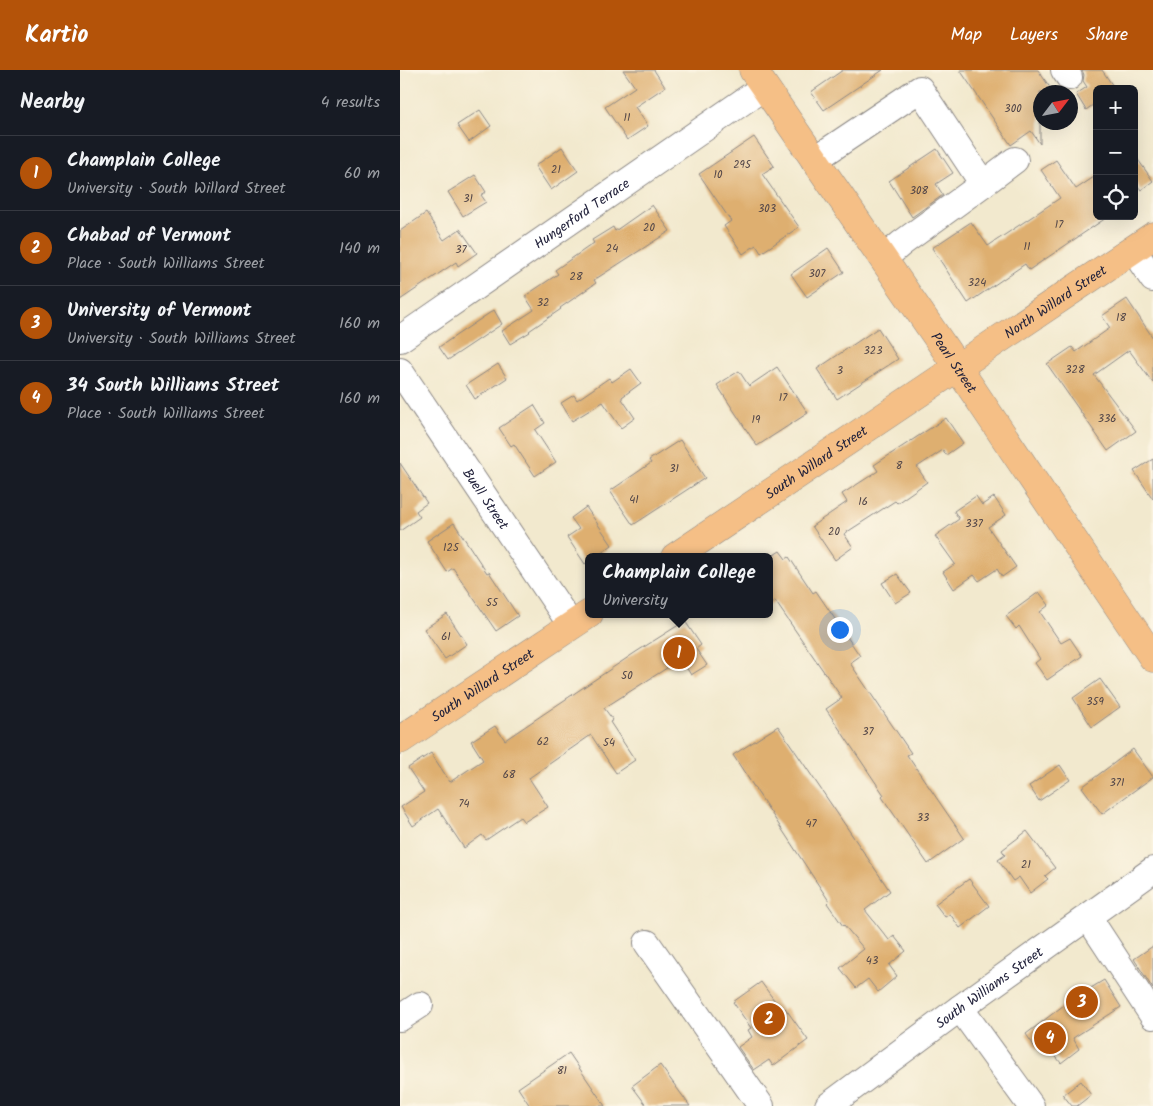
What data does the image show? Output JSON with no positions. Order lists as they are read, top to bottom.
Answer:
{
  "streets": {
    "main road": ["North Willard Street", "Pearl Street", "South Willard Street"],
    "street": ["Hungerford Terrace", "Buell Street", "South Williams Street"]
  },
  "crossings": [
    ["Hungerford Terrace", "Pearl Street"],
    ["North Willard Street", "Pearl Street"],
    ["North Willard Street", "South Willard Street"],
    ["Pearl Street", "South Willard Street"],
    ["South Willard Street", "Buell Street"]
  ],
  "house_numbers": [
    "300",
    "11",
    "295",
    "21",
    "10",
    "308",
    "31",
    "303",
    "17",
    "20",
    "11",
    "24",
    "37",
    "307",
    "28",
    "324",
    "32",
    "18",
    "323",
    "328",
    "3",
    "17",
    "336",
    "19",
    "8",
    "31",
    "41",
    "16",
    "337",
    "20",
    "125",
    "55",
    "61",
    "50",
    "359",
    "37",
    "62",
    "54",
    "68",
    "371",
    "74",
    "33",
    "47",
    "21",
    "43",
    "81"
  ],
  "north": "top right",
  "page": {
    "header": "Kartio",
    "nav": ["Map", "Layers", "Share"],
    "heading": ["Nearby", "4 results"],
    "map_buttons": ["+", "−"],
    "list": [
      {
        "mark": "1",
        "name": "Champlain College",
        "note": "University · South Willard Street",
        "value": "60 m"
      },
      {
        "mark": "2",
        "name": "Chabad of Vermont",
        "note": "Place · South Williams Street",
        "value": "140 m"
      },
      {
        "mark": "3",
        "name": "University of Vermont",
        "note": "University · South Williams Street",
        "value": "160 m"
      },
      {
        "mark": "4",
        "name": "34 South Williams Street",
        "note": "Place · South Williams Street",
        "value": "160 m"
      }
    ],
    "popup": ["Champlain College", "University"],
    "pins": [
      "1",
      "3",
      "2",
      "4"
    ]
  }
}
